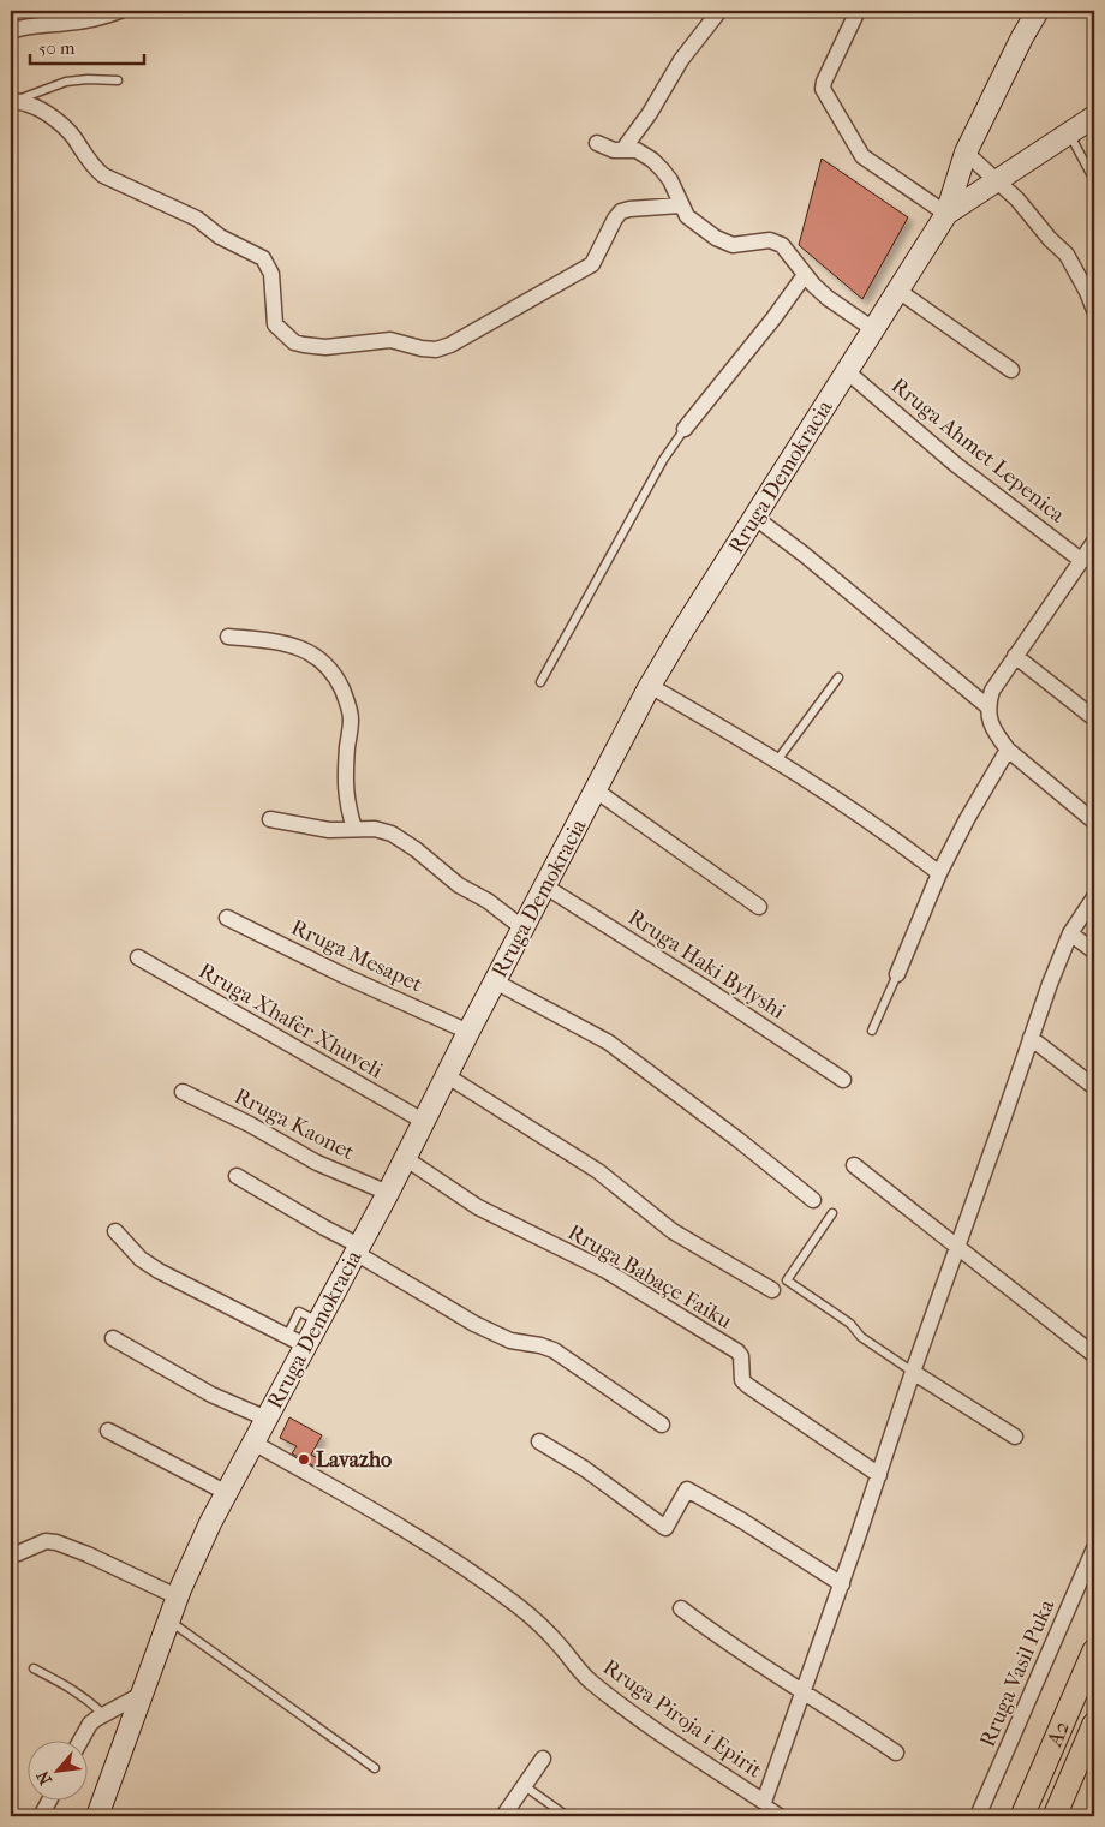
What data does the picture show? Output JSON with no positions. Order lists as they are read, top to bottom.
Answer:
{
  "streets": {
    "main road": ["Rruga Demokracia", "A2"],
    "street": [
      "Rruga Ahmet Lepenica",
      "Rruga Mesapet",
      "Rruga Haki Bylyshi",
      "Rruga Xhafer Xhuveli",
      "Rruga Kaonet",
      "Rruga Babaçe Faiku",
      "Rruga Vasil Puka",
      "Rruga Piroja i Epirit"
    ]
  },
  "crossings": [
    ["Rruga Ahmet Lepenica", "Rruga Demokracia"],
    ["Rruga Demokracia", "Rruga Mesapet"],
    ["Rruga Demokracia", "Rruga Haki Bylyshi"],
    ["Rruga Demokracia", "Rruga Xhafer Xhuveli"],
    ["Rruga Demokracia", "Rruga Kaonet"],
    ["Rruga Demokracia", "Rruga Babaçe Faiku"],
    ["Rruga Demokracia", "Rruga Piroja i Epirit"]
  ],
  "places": ["Lavazho"],
  "scale_bar": "50 m",
  "north": "bottom left"
}
